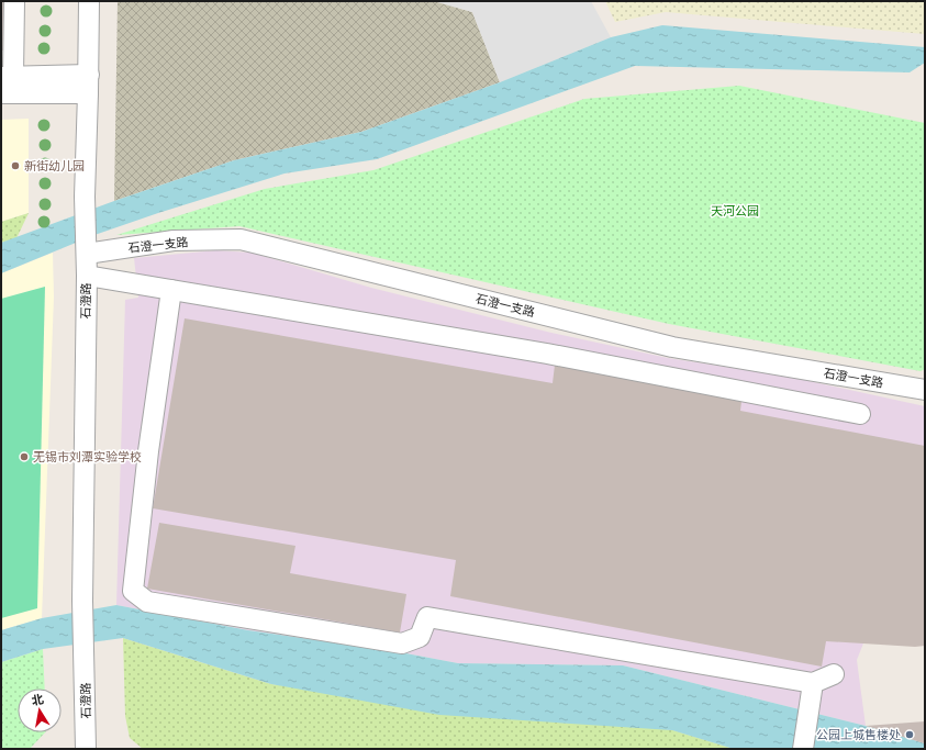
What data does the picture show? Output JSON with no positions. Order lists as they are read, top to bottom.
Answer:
{
  "streets": {
    "street": ["石澄一支路", "石澄路"]
  },
  "crossings": [
    ["石澄一支路", "石澄路"]
  ],
  "parks": ["天河公园"],
  "places": ["新街幼儿园", "无锡市刘潭实验学校", "公园上城售楼处"],
  "north": "top"
}
